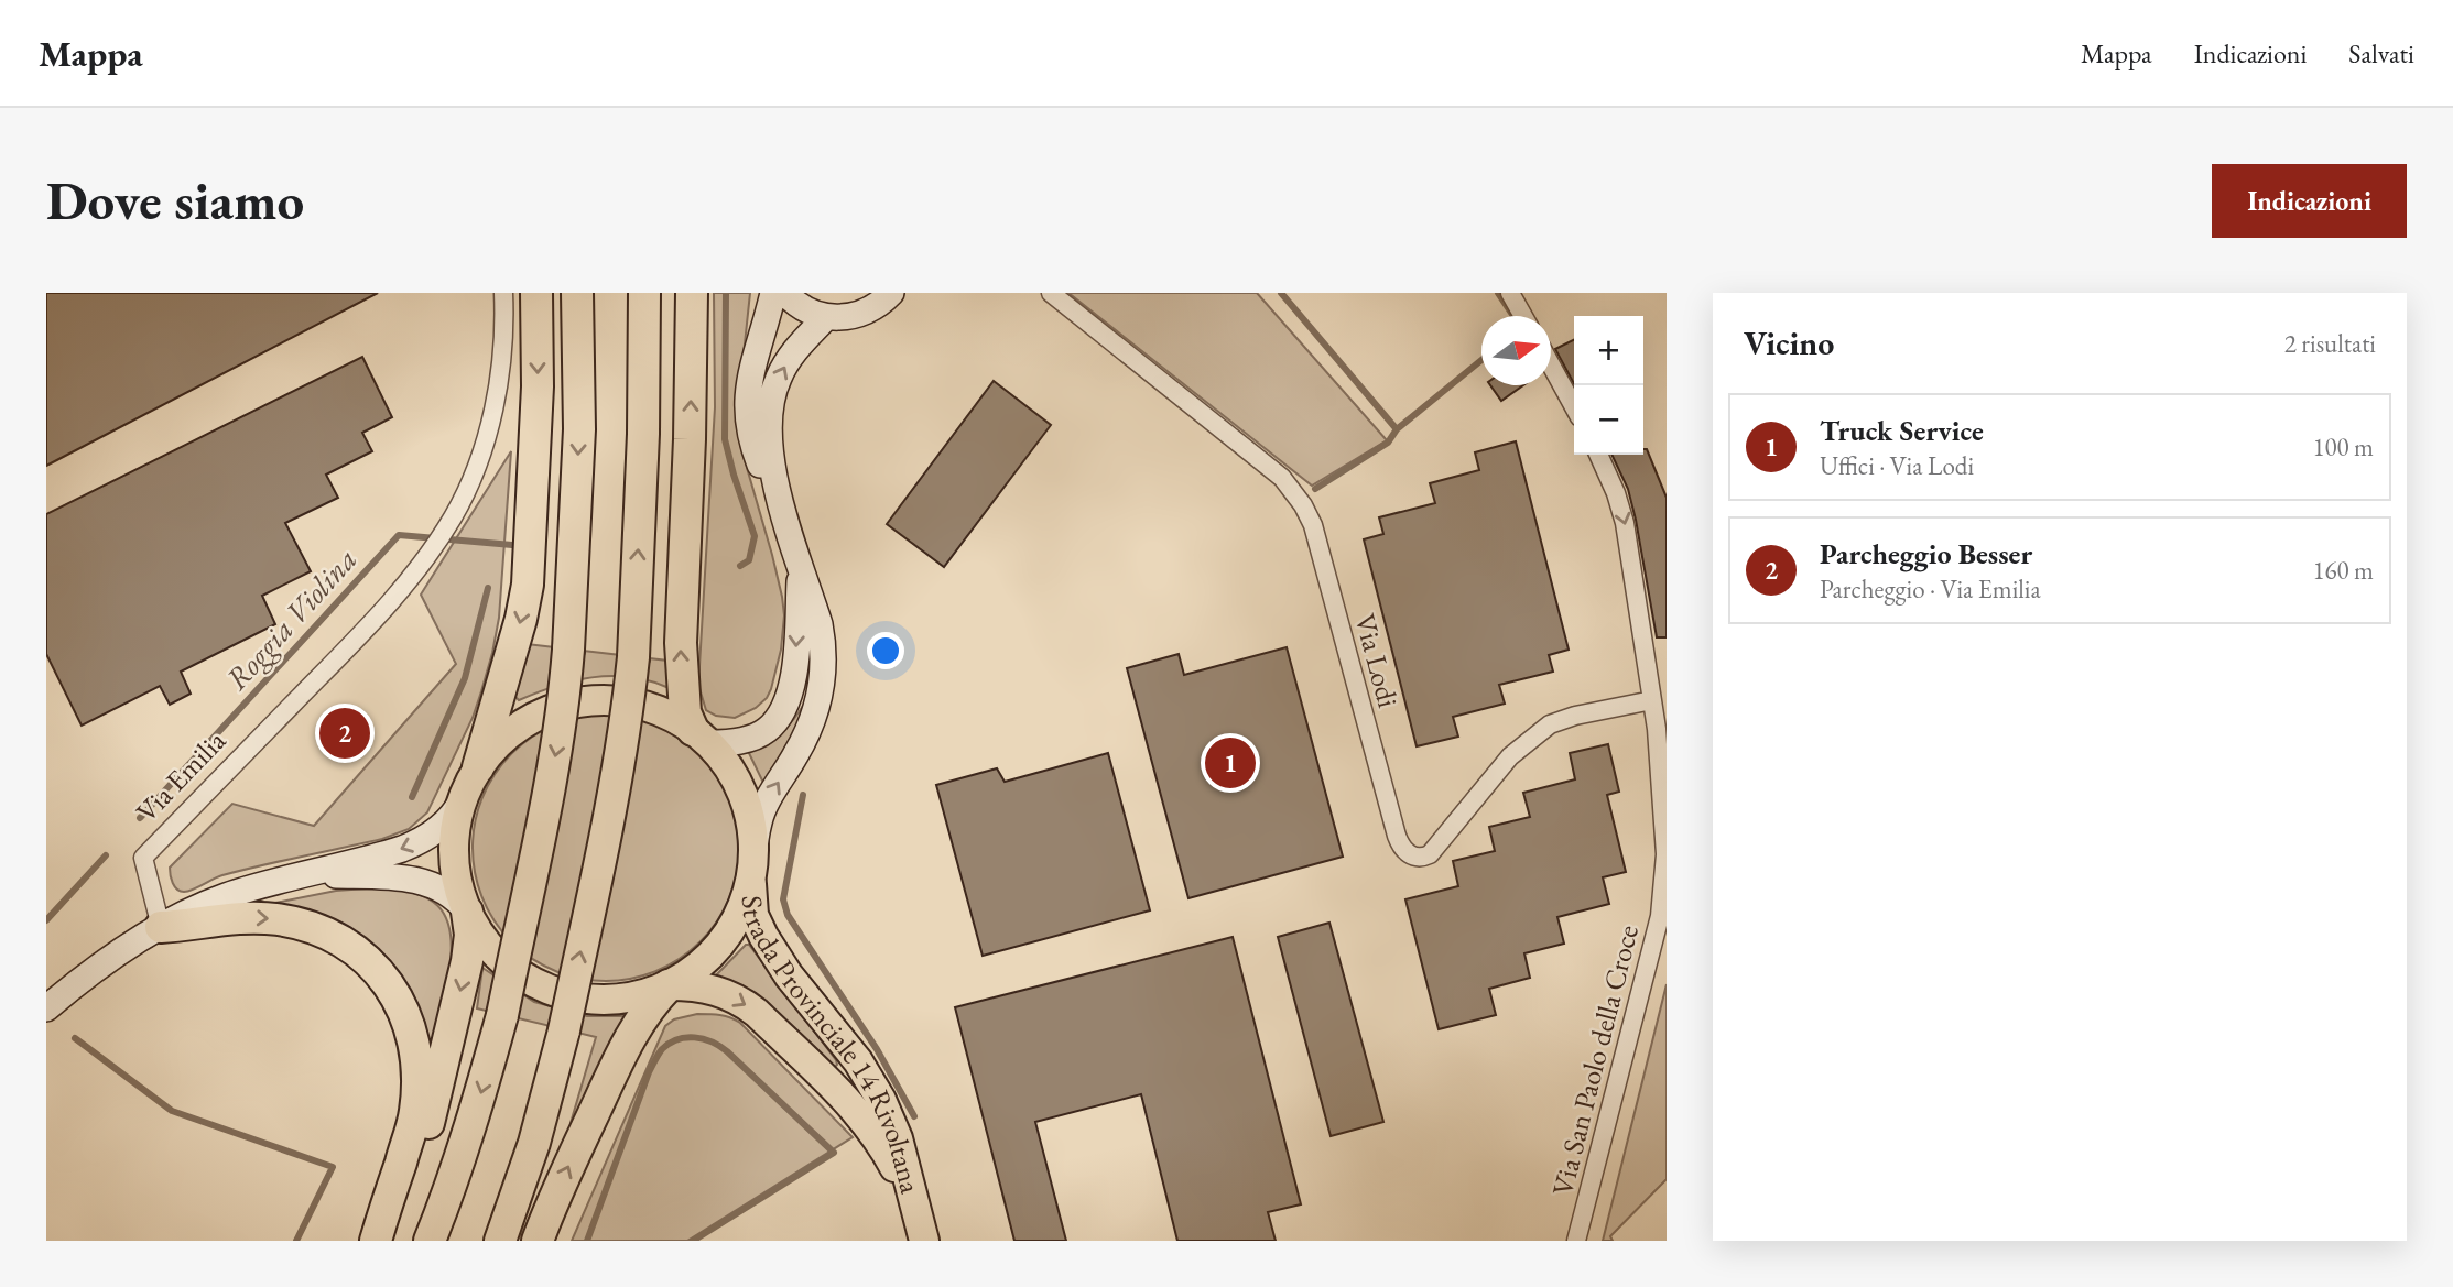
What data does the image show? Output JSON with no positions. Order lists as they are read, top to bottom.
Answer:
{
  "streets": {
    "main road": ["Strada Provinciale 14 Rivoltana"],
    "street": ["Via Lodi", "Via Emilia", "Via San Paolo della Croce"]
  },
  "crossings": [
    ["Via Lodi", "Via San Paolo della Croce"]
  ],
  "water": ["Roggia Violina"],
  "north": "right",
  "page": {
    "header": "Mappa",
    "nav": ["Mappa", "Indicazioni", "Salvati"],
    "buttons": "Indicazioni",
    "title": "Dove siamo",
    "heading": ["Vicino", "2 risultati"],
    "map_buttons": ["+", "−"],
    "list": [
      {
        "mark": "1",
        "name": "Truck Service",
        "note": "Uffici · Via Lodi",
        "value": "100 m"
      },
      {
        "mark": "2",
        "name": "Parcheggio Besser",
        "note": "Parcheggio · Via Emilia",
        "value": "160 m"
      }
    ],
    "pins": ["2", "1"]
  }
}
